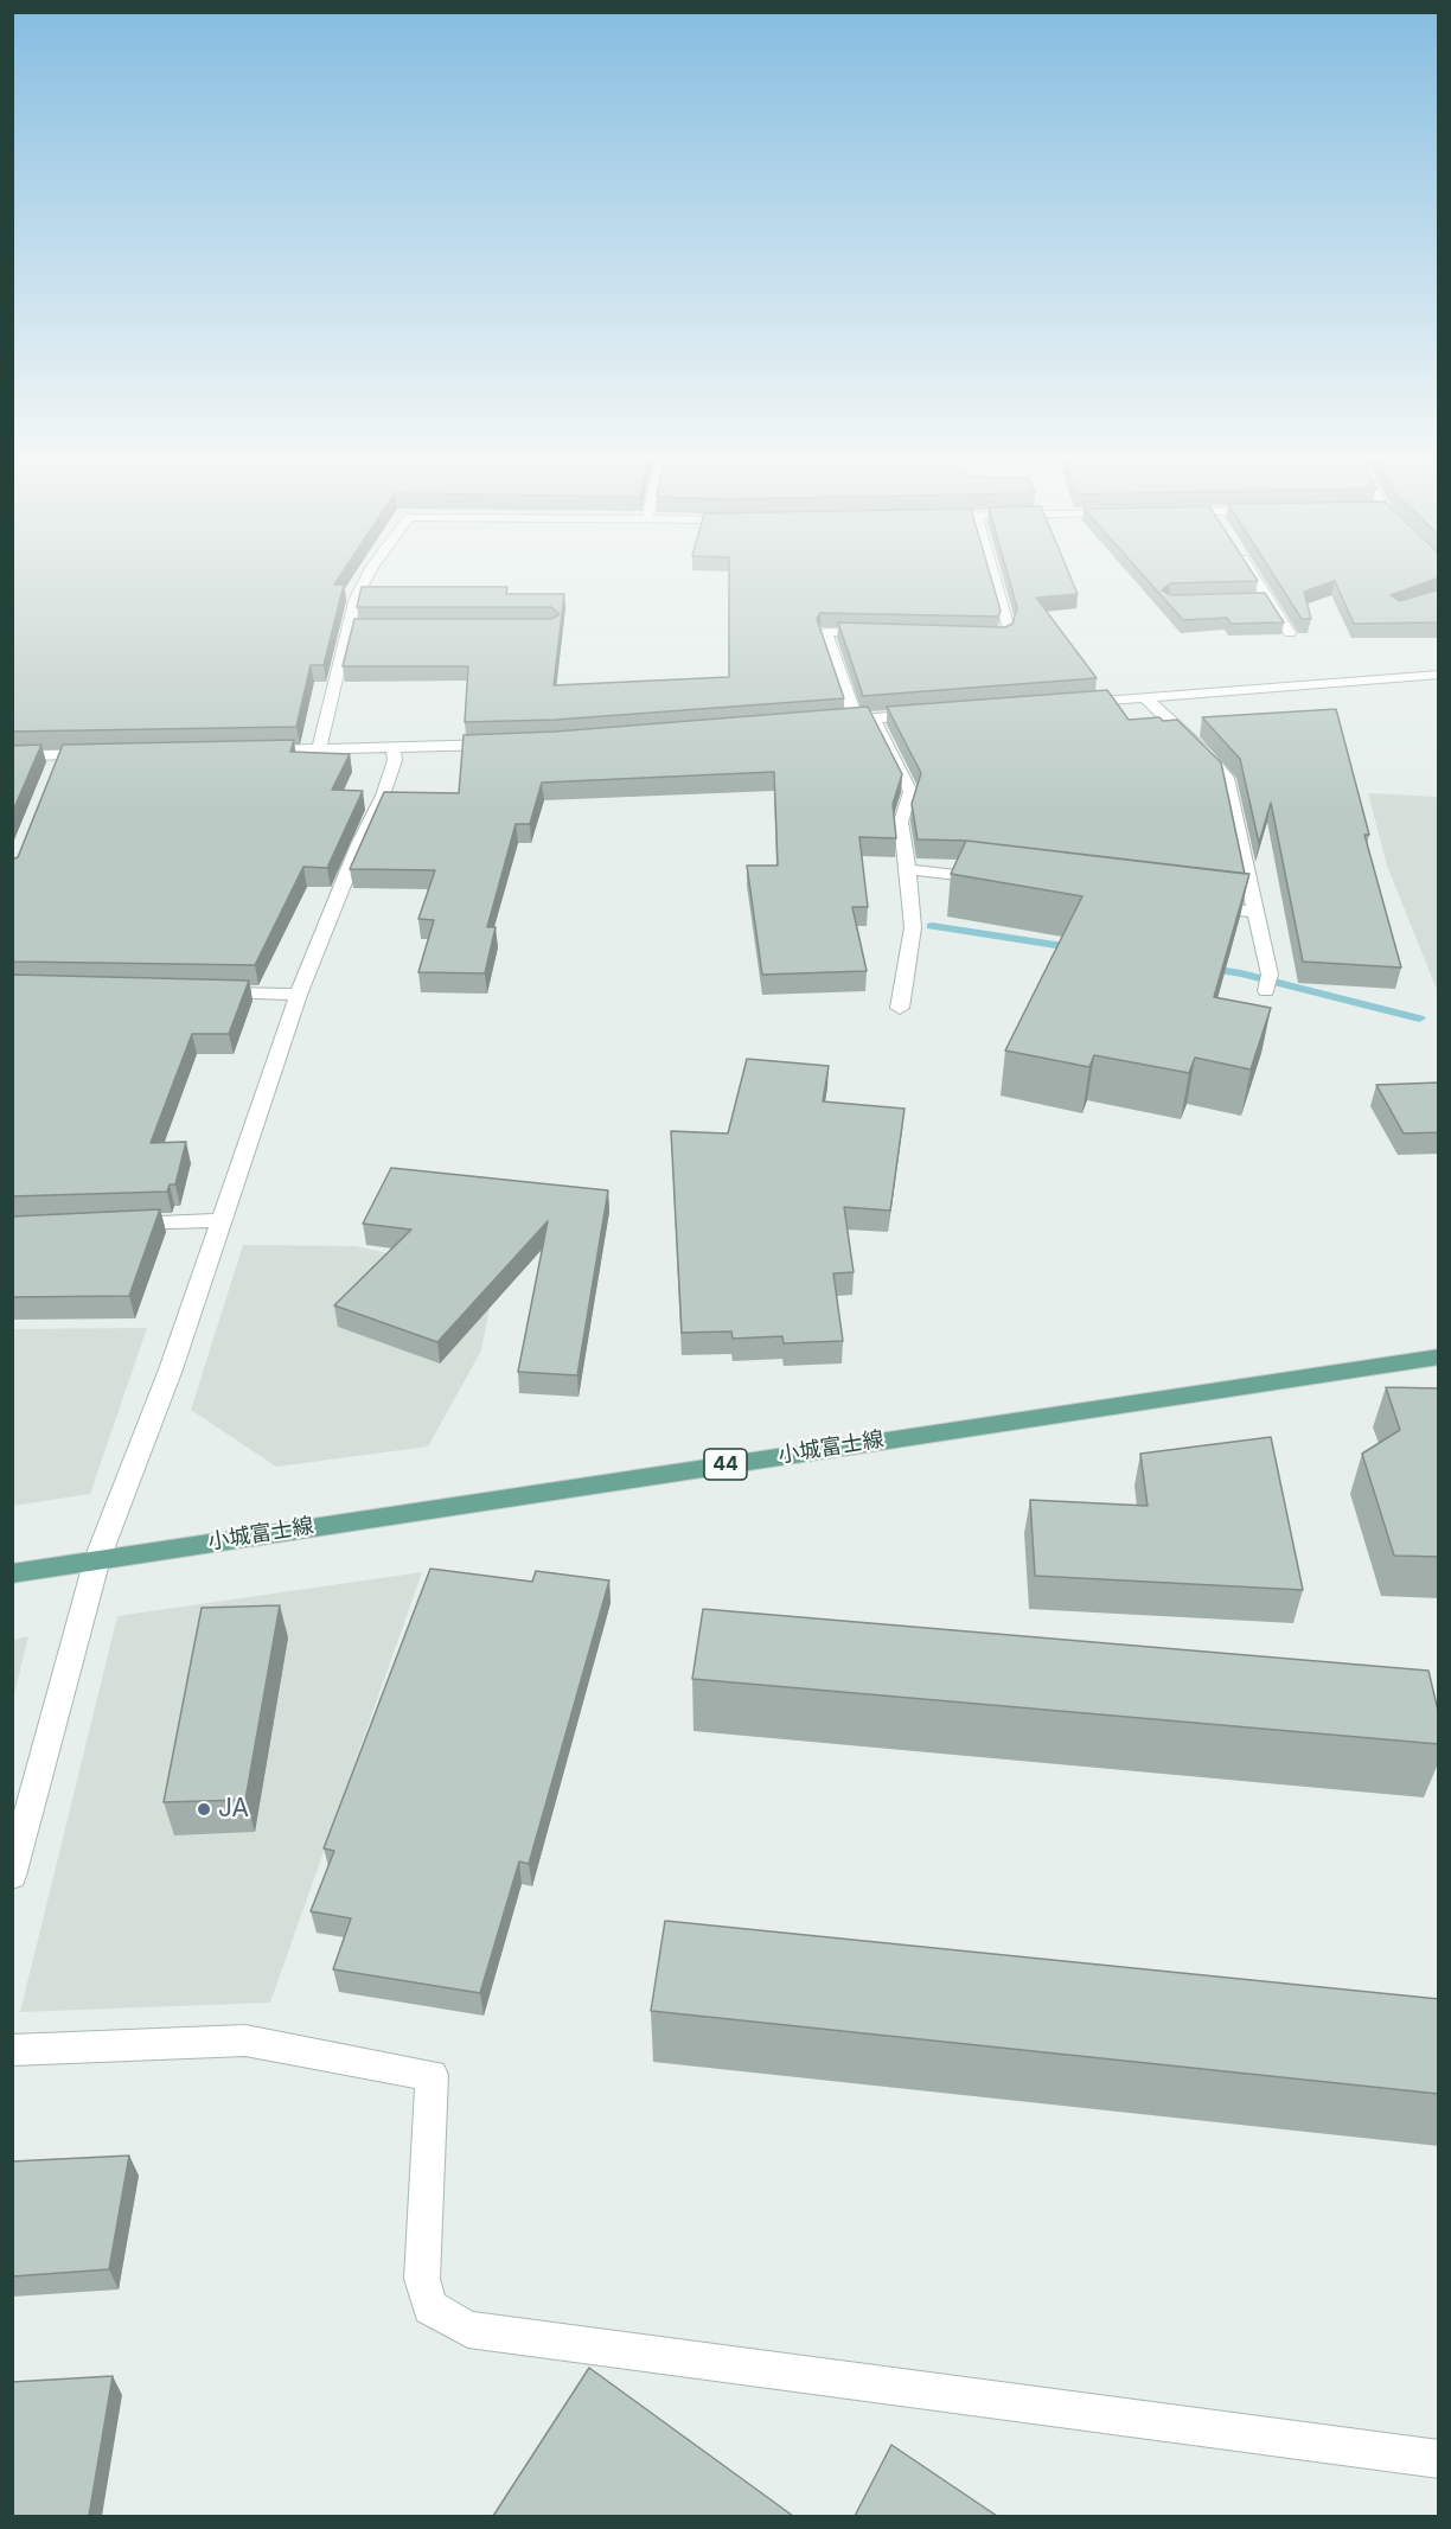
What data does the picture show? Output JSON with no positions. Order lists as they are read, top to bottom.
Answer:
{
  "streets": {
    "main road": ["小城富士線", "44"]
  },
  "places": ["JA"]
}
